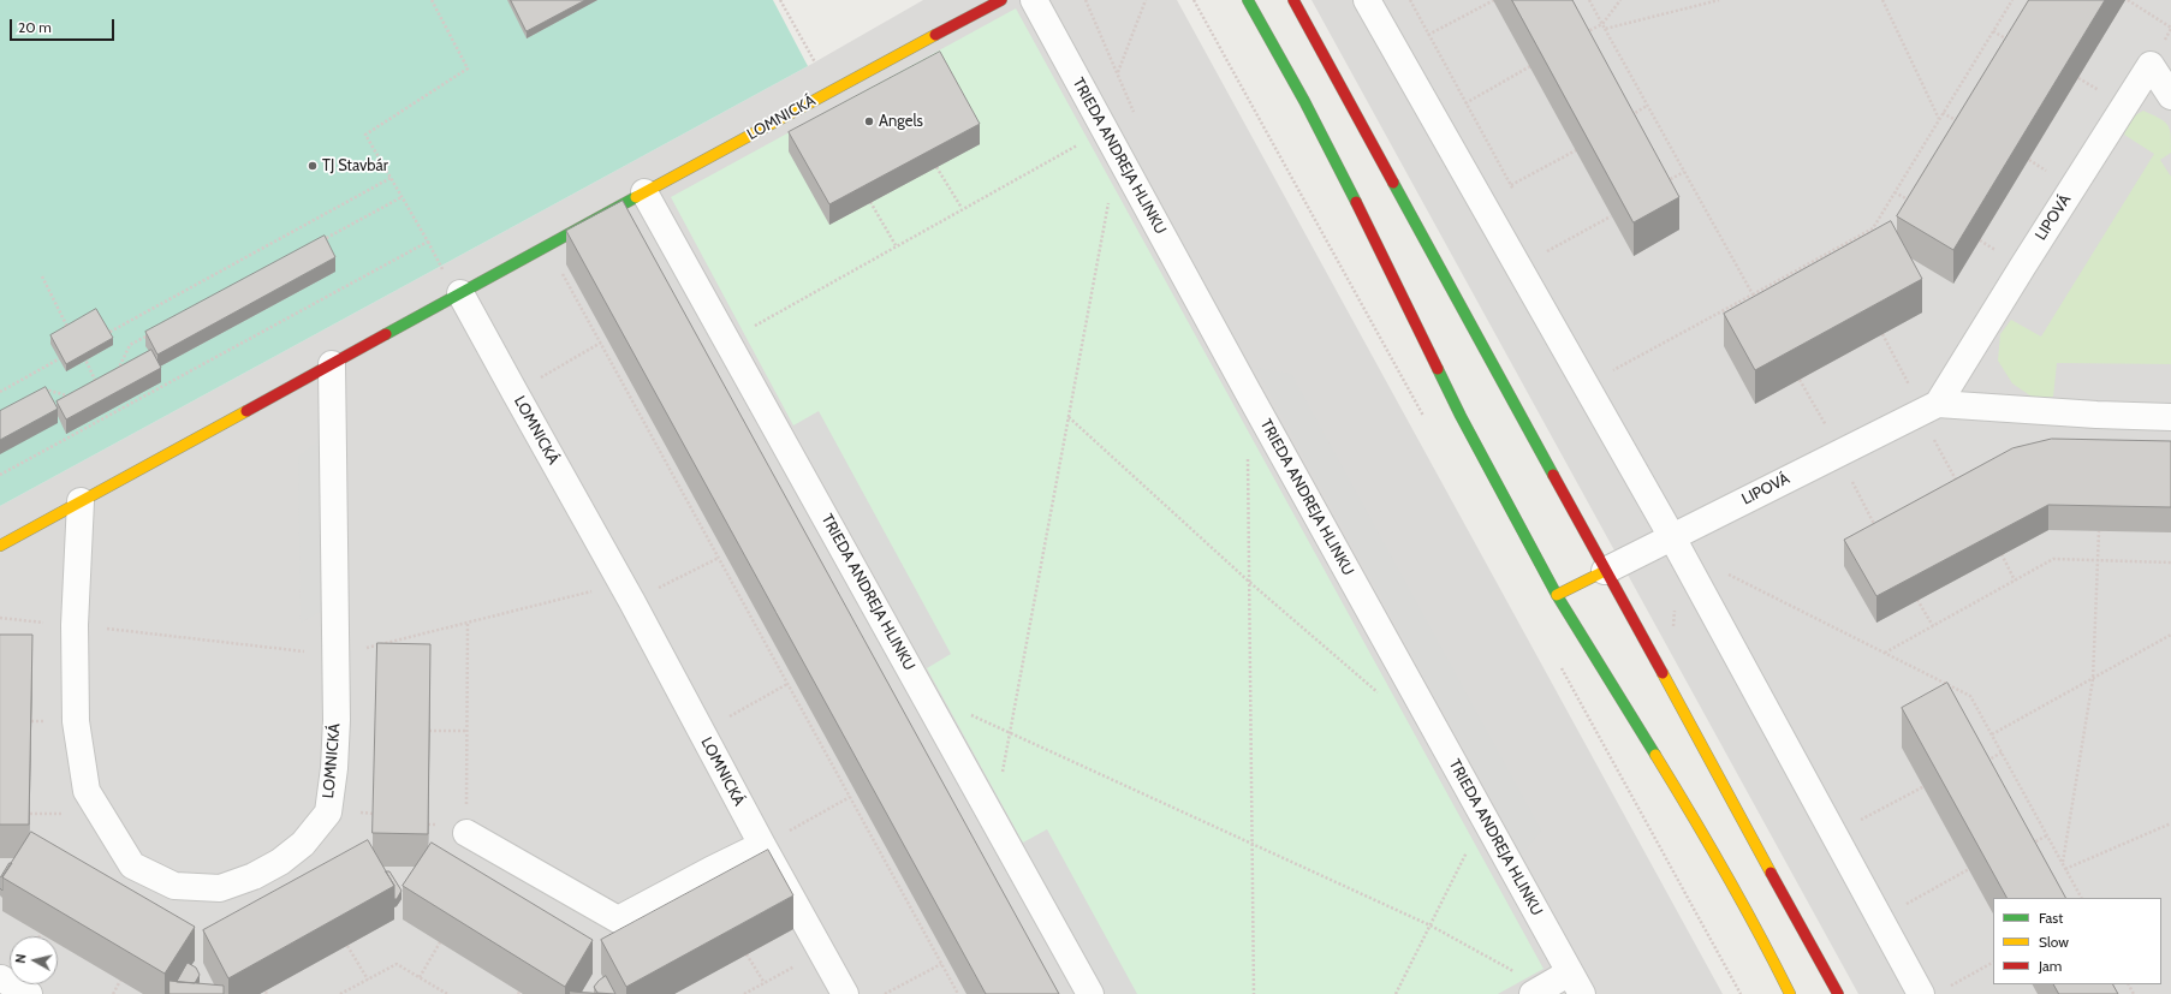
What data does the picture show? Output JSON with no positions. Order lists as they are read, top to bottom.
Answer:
{
  "streets": {
    "main road": ["LOMNICKÁ"],
    "street": ["TRIEDA ANDREJA HLINKU", "LIPOVÁ"]
  },
  "crossings": [
    ["LOMNICKÁ", "TRIEDA ANDREJA HLINKU"]
  ],
  "places": ["Angels", "TJ Stavbár"],
  "legend": ["Fast", "Slow", "Jam"],
  "scale_bar": "20 m",
  "north": "left"
}
